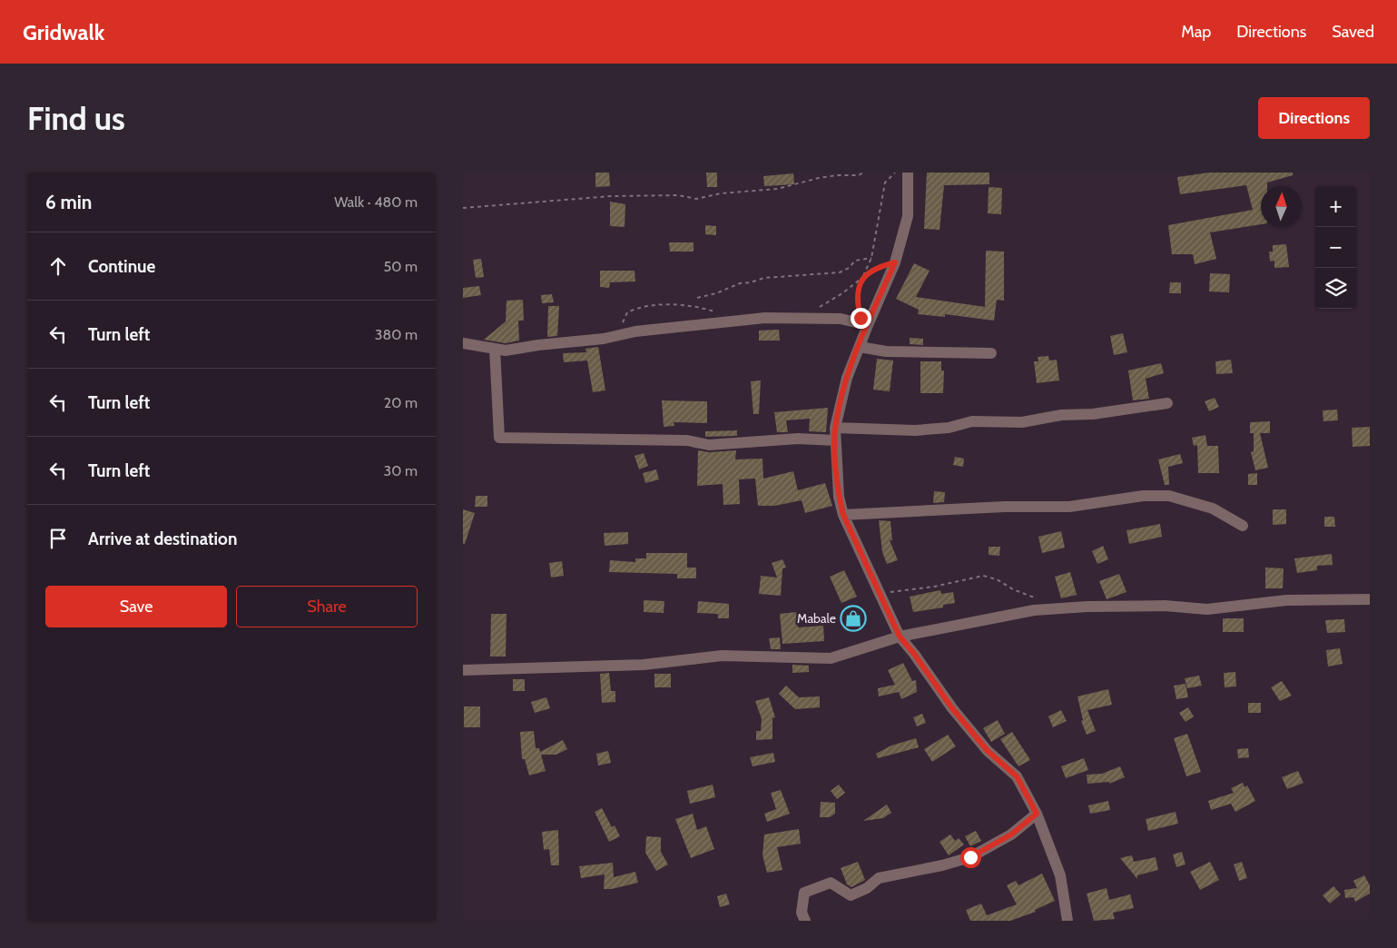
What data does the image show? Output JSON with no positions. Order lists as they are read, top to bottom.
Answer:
{
  "places": {
    "shop": ["Mabale"]
  },
  "north": "top",
  "page": {
    "header": "Gridwalk",
    "nav": ["Map", "Directions", "Saved"],
    "buttons": [
      "Directions",
      ["Save", "Share"]
    ],
    "title": "Find us",
    "heading": ["6 min", "Walk · 480 m"],
    "map_buttons": ["+", "−"],
    "list": [
      ["Continue", "50 m"],
      ["Turn left", "380 m"],
      ["Turn left", "20 m"],
      ["Turn left", "30 m"],
      "Arrive at destination"
    ]
  }
}
